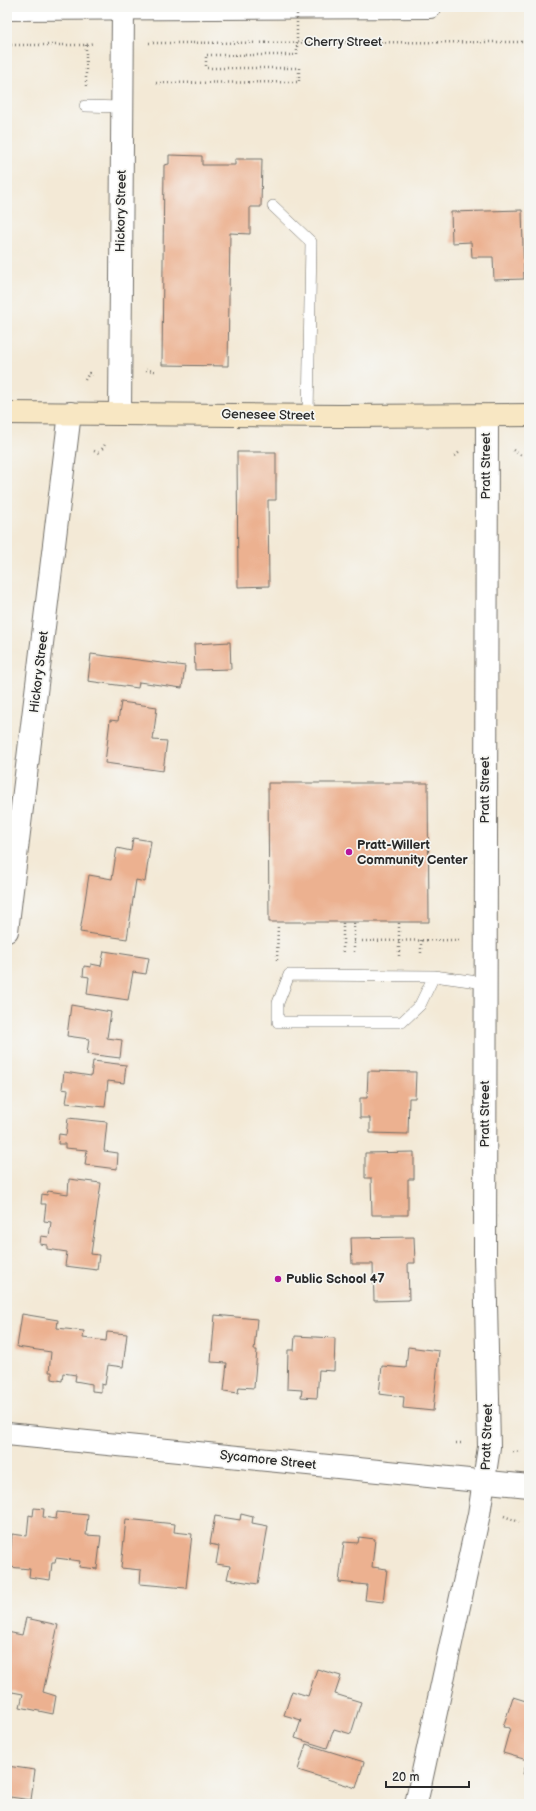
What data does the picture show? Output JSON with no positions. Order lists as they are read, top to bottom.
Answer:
{
  "streets": {
    "main road": ["Genesee Street"],
    "street": ["Hickory Street", "Pratt Street", "Sycamore Street"],
    "path": ["Cherry Street"]
  },
  "crossings": [
    ["Hickory Street", "Genesee Street"],
    ["Genesee Street", "Pratt Street"],
    ["Pratt Street", "Sycamore Street"]
  ],
  "places": ["Pratt-Willert Community Center", "Public School 47"],
  "scale_bar": "20 m"
}
